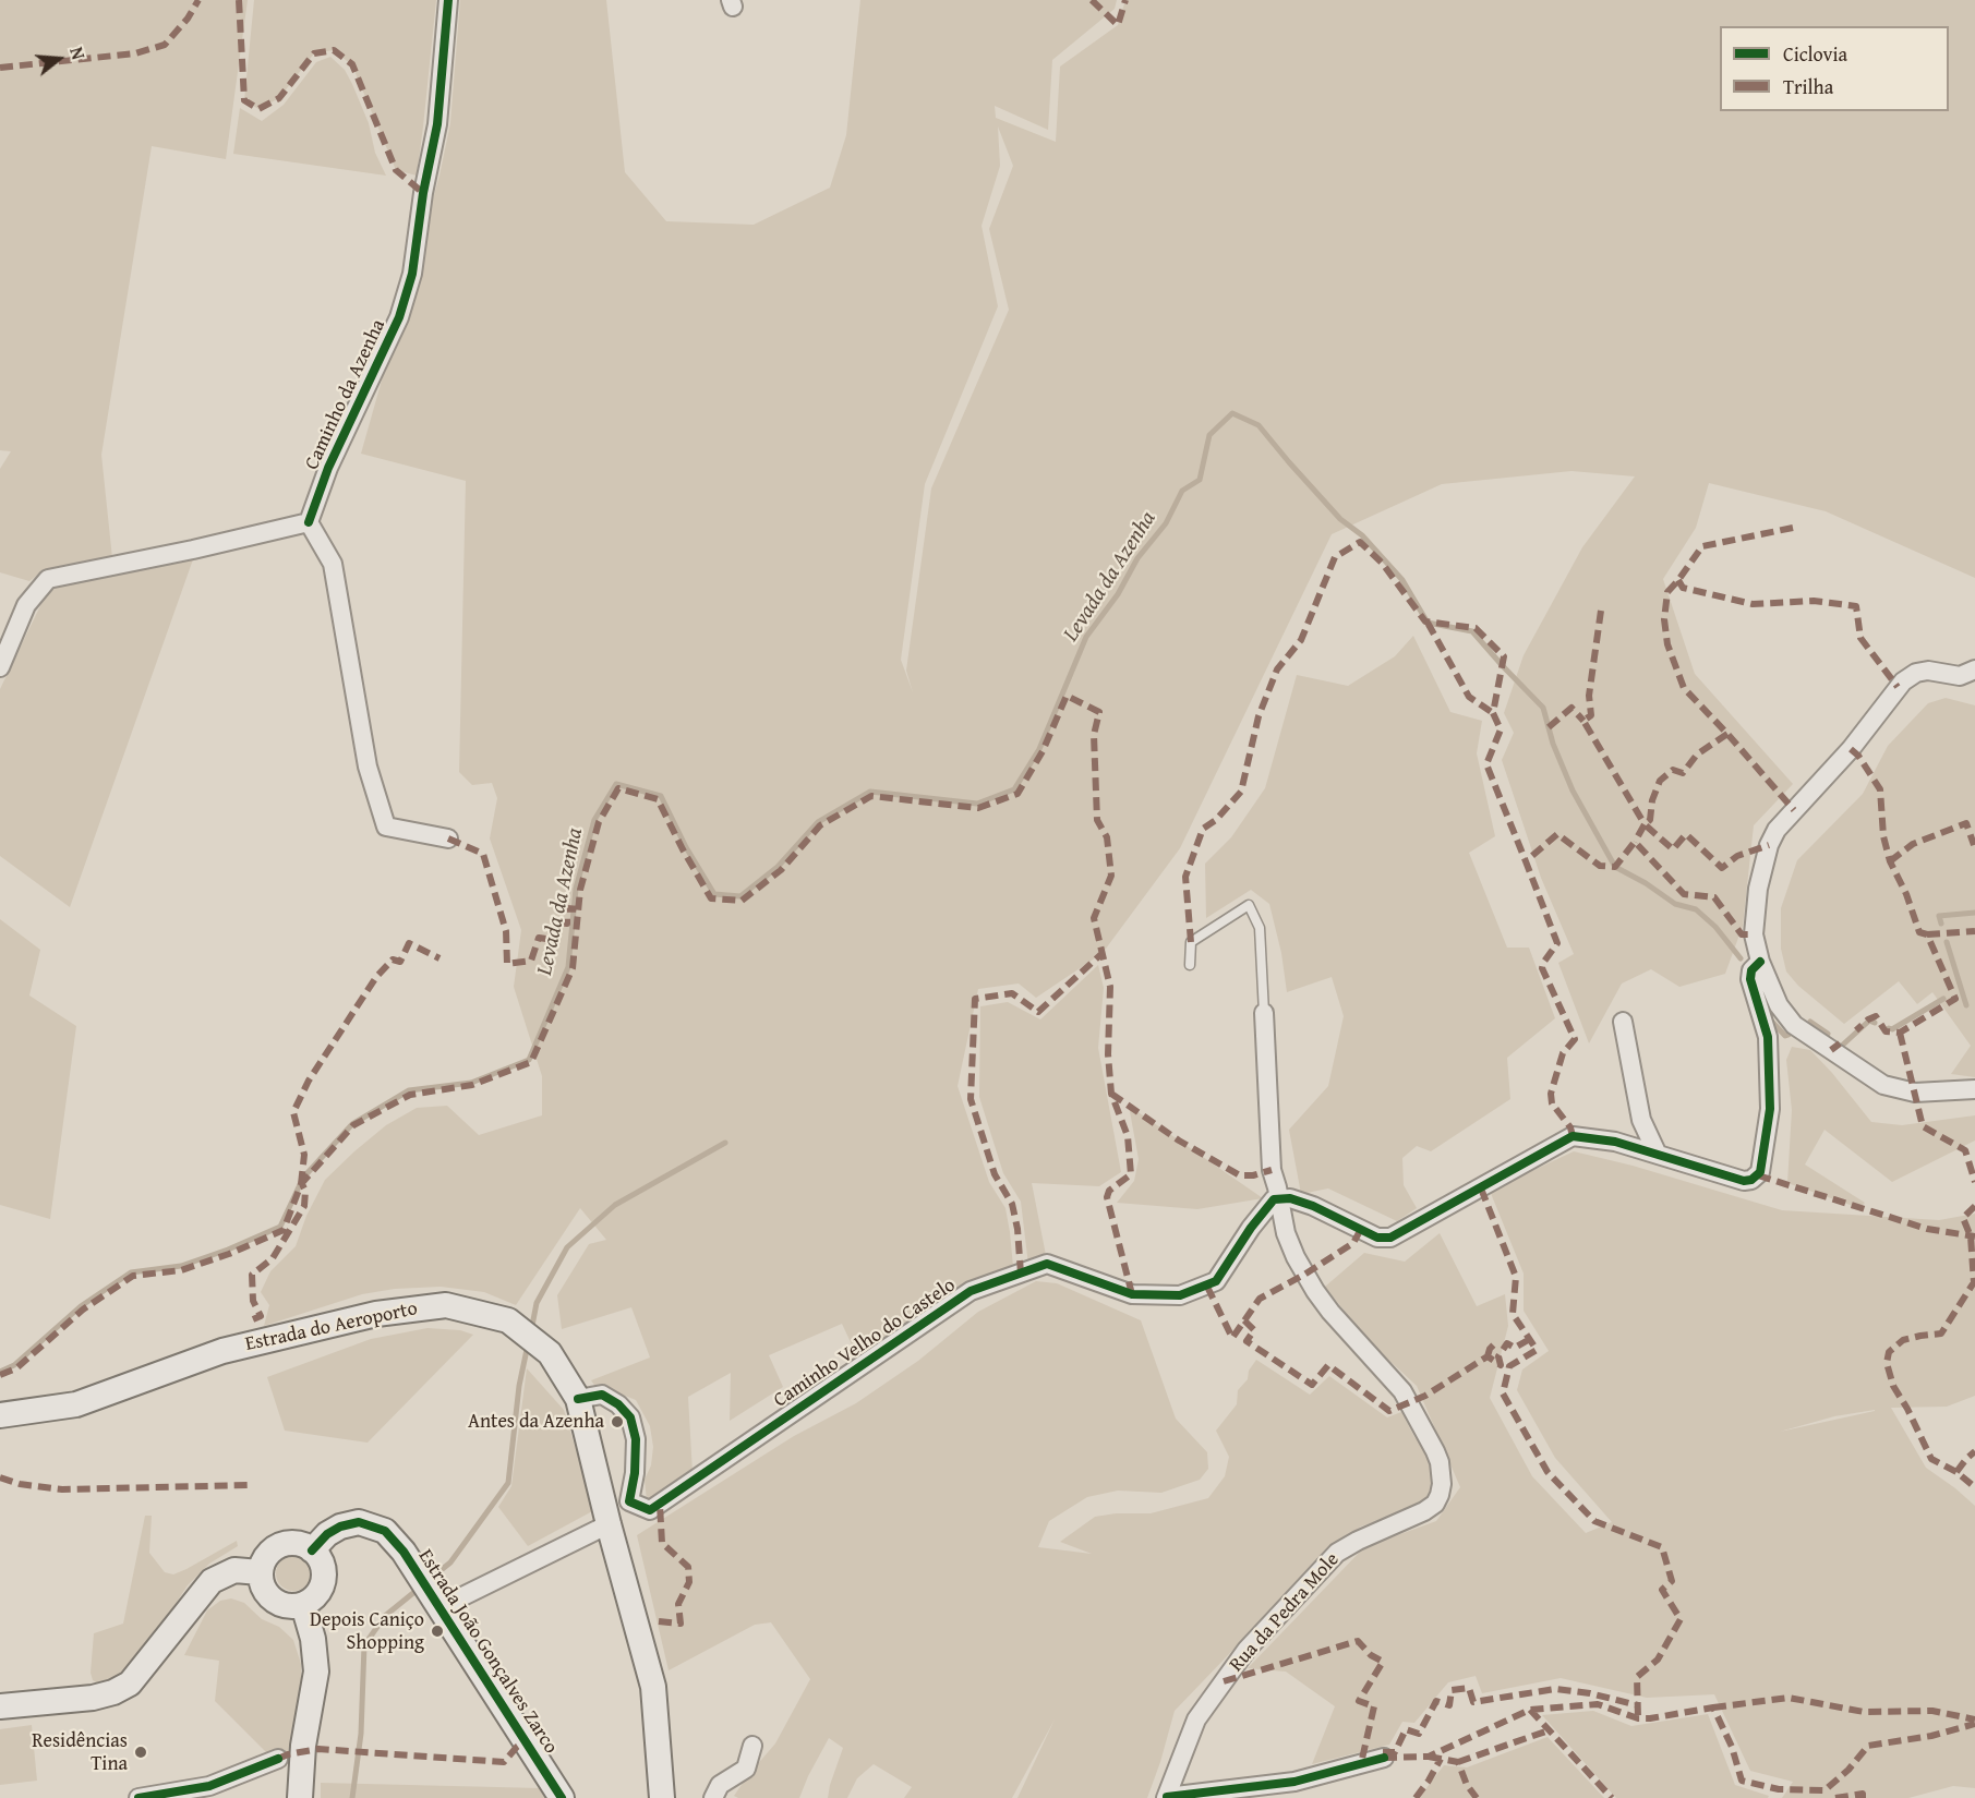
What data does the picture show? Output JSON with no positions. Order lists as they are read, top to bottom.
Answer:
{
  "streets": {
    "street": [
      "Caminho da Azenha",
      "Estrada do Aeroporto",
      "Caminho Velho do Castelo",
      "Rua da Pedra Mole",
      "Estrada João Gonçalves Zarco"
    ]
  },
  "crossings": [
    ["Estrada do Aeroporto", "Caminho Velho do Castelo"],
    ["Caminho Velho do Castelo", "Rua da Pedra Mole"]
  ],
  "water": ["Levada da Azenha"],
  "places": ["Antes da Azenha", "Depois Caniço Shopping", "Residências Tina"],
  "legend": ["Ciclovia", "Trilha"],
  "north": "right"
}
